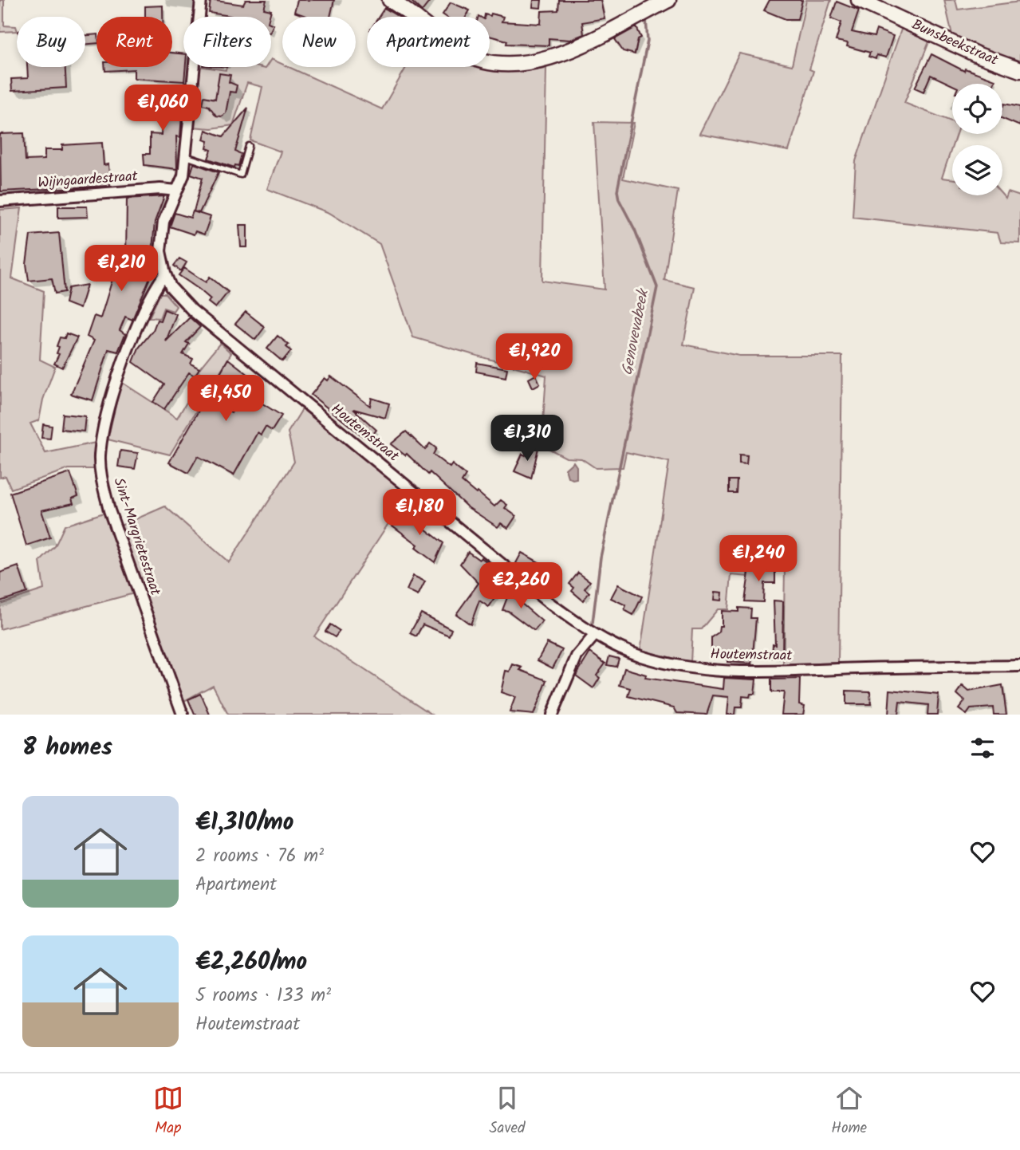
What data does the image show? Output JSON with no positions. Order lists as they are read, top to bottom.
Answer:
{
  "streets": {
    "street": [
      "Bunsbeekstraat",
      "Wijngaardestraat",
      "Houtemstraat",
      "Sint-Margrietestraat"
    ]
  },
  "crossings": [
    ["Wijngaardestraat", "Houtemstraat"],
    ["Houtemstraat", "Sint-Margrietestraat"]
  ],
  "water": ["Genovevabeek"],
  "page": {
    "chip": [
      "Buy",
      "Rent",
      "Filters",
      "New",
      "Apartment"
    ],
    "price": [
      "€1,060",
      "€1,210",
      "€1,920",
      "€1,450",
      "€1,310",
      "€1,180",
      "€1,240",
      "€2,260"
    ],
    "heading": "8 homes",
    "list": [
      {
        "name": "€1,310/mo",
        "note": "2 rooms · 76 m² · Apartment"
      },
      {
        "name": "€2,260/mo",
        "note": "5 rooms · 133 m² · Houtemstraat"
      }
    ],
    "tabs": ["Map", "Saved", "Home"]
  }
}
